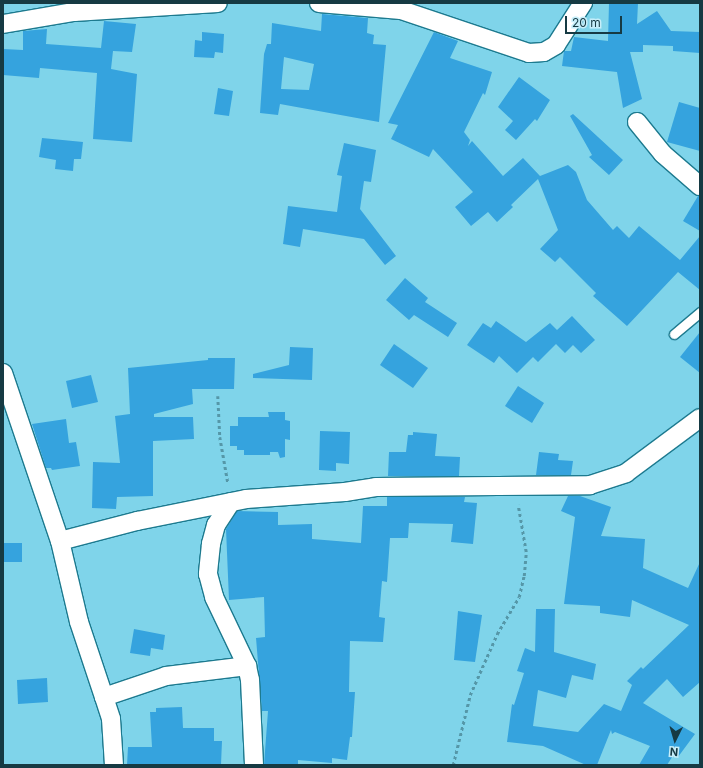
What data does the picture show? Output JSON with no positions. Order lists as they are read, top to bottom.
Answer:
{
  "scale_bar": "20 m",
  "north": "bottom"
}
